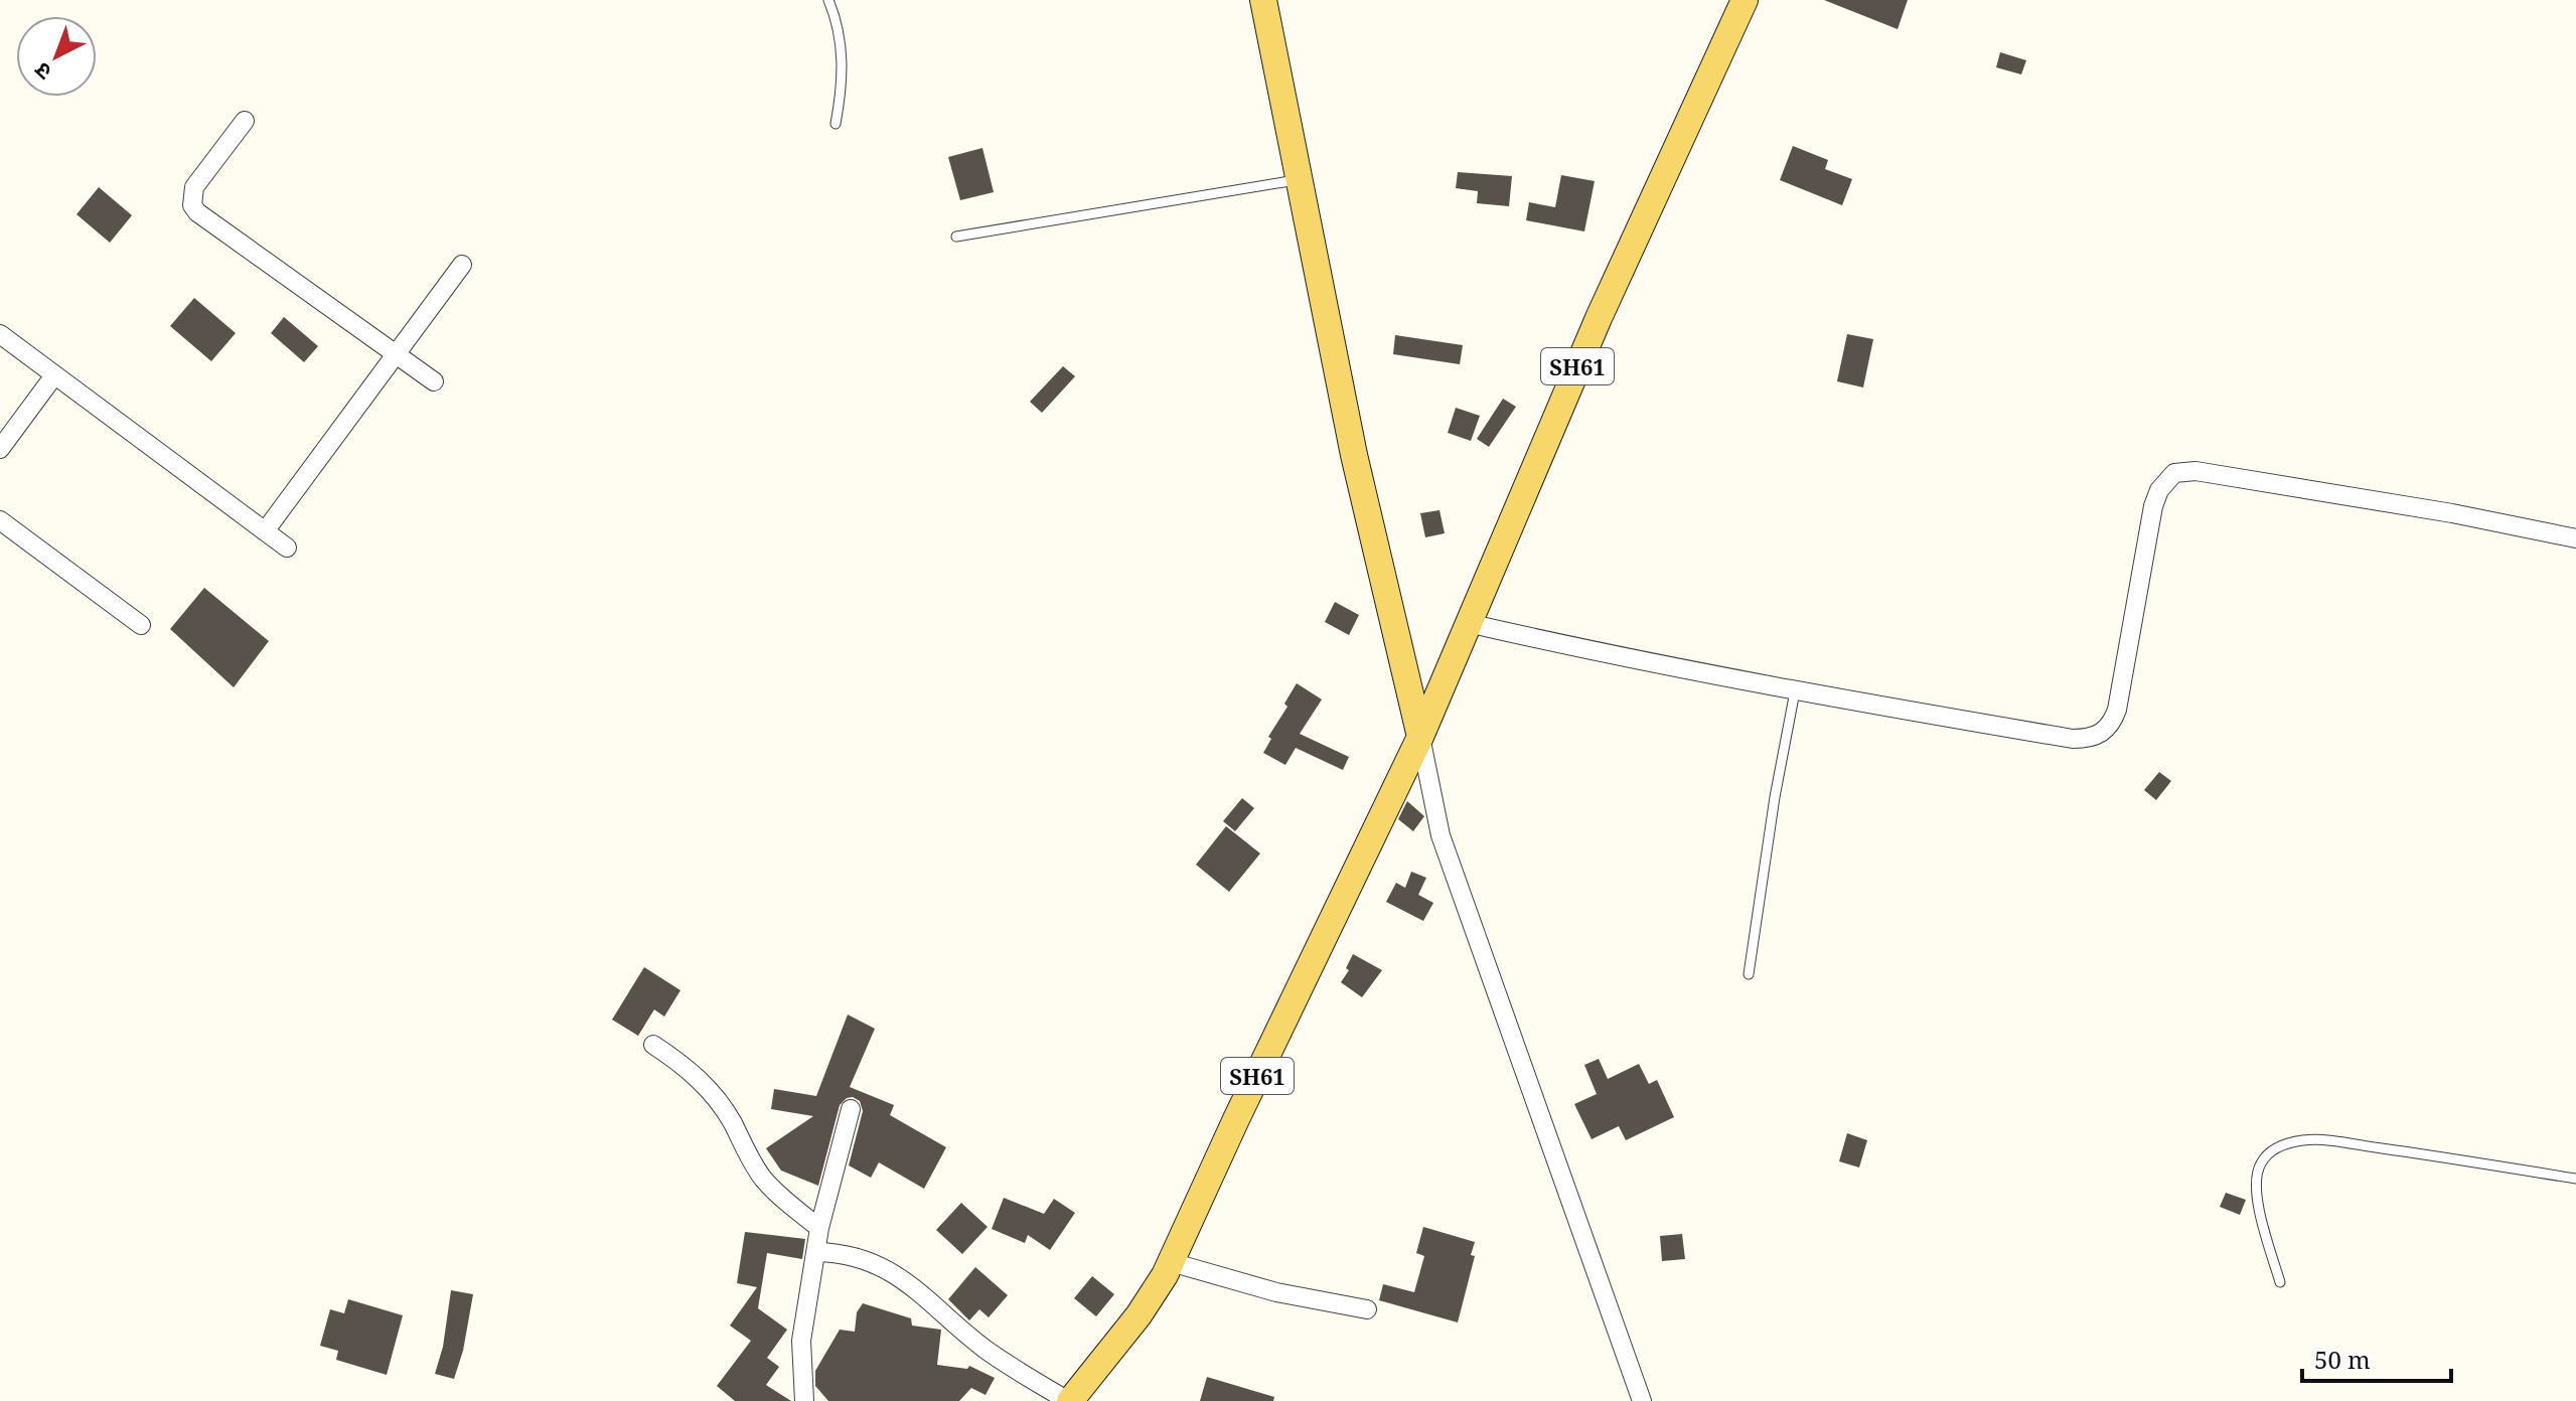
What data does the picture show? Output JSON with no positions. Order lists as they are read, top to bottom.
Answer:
{
  "streets": {
    "main road": ["SH61"]
  },
  "scale_bar": "50 m",
  "north": "bottom left"
}
